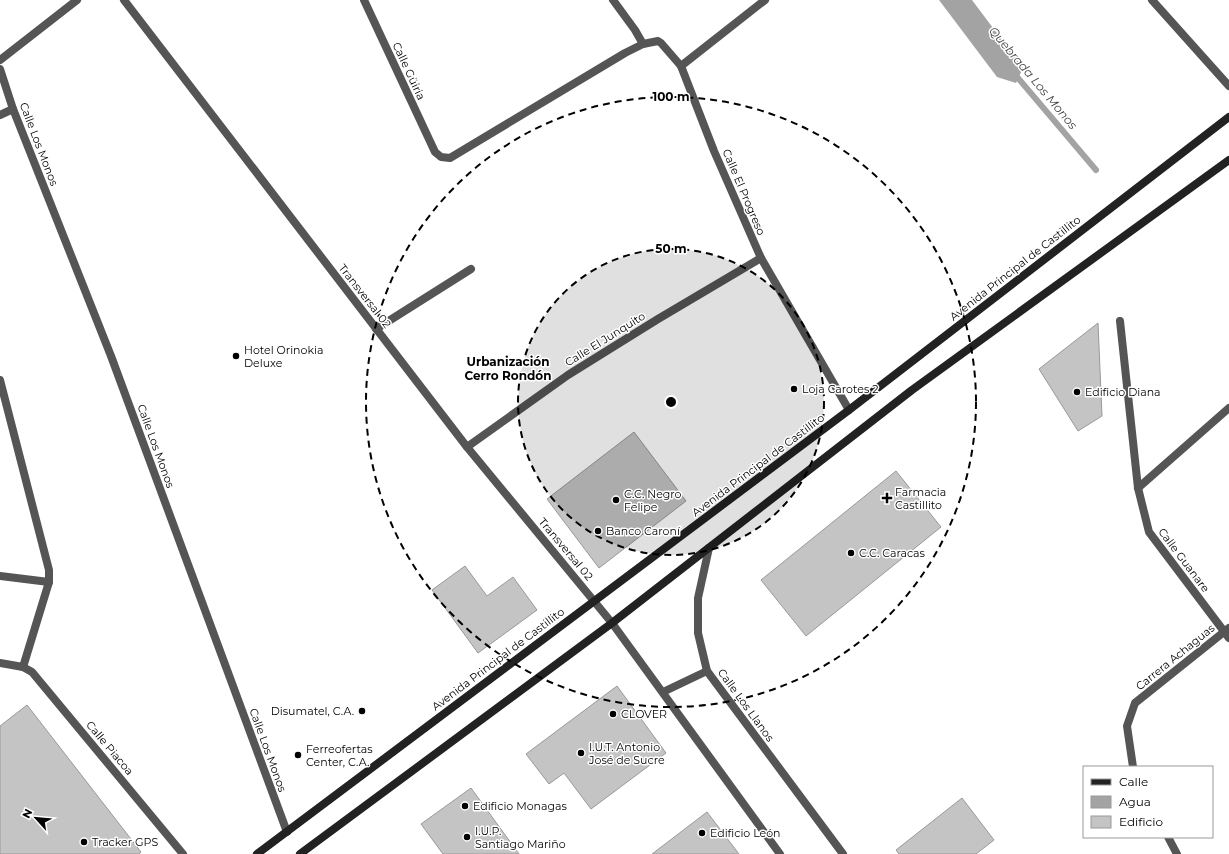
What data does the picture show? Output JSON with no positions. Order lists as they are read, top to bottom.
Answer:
{
  "streets": {
    "main road": ["Avenida Principal de Castillito"],
    "street": [
      "Calle Güiria",
      "Calle Los Monos",
      "Calle El Progreso",
      "Transversal 02",
      "Calle El Junquito",
      "Calle Guanare",
      "Carrera Achaguas",
      "Calle Los Llanos",
      "Calle Piacoa"
    ]
  },
  "crossings": [
    ["Calle Güiria", "Calle El Progreso"],
    ["Calle Los Monos", "Avenida Principal de Castillito"],
    ["Calle El Progreso", "Avenida Principal de Castillito"],
    ["Calle El Progreso", "Calle El Junquito"],
    ["Avenida Principal de Castillito", "Transversal 02"],
    ["Transversal 02", "Calle El Junquito"],
    ["Calle Guanare", "Carrera Achaguas"]
  ],
  "districts": ["Urbanización Cerro Rondón"],
  "water": ["Quebrada Los Monos"],
  "places": {
    "other": [
      "Hotel Orinokia Deluxe",
      "Loja Carotes 2",
      "Edificio Diana",
      "C.C. Negro Felipe",
      "Banco Caroní",
      "C.C. Caracas",
      "Disumatel, C.A.",
      "CLOVER",
      "I.U.T. Antonio José de Sucre",
      "Ferreofertas Center, C.A.",
      "Edificio Monagas",
      "Edificio León",
      "I.U.P. Santiago Mariño",
      "Tracker GPS"
    ],
    "health": ["Farmacia Castillito"]
  },
  "legend": ["Calle", "Agua", "Edificio"],
  "north": "top left",
  "rings": ["100 m", "50 m"]
}
